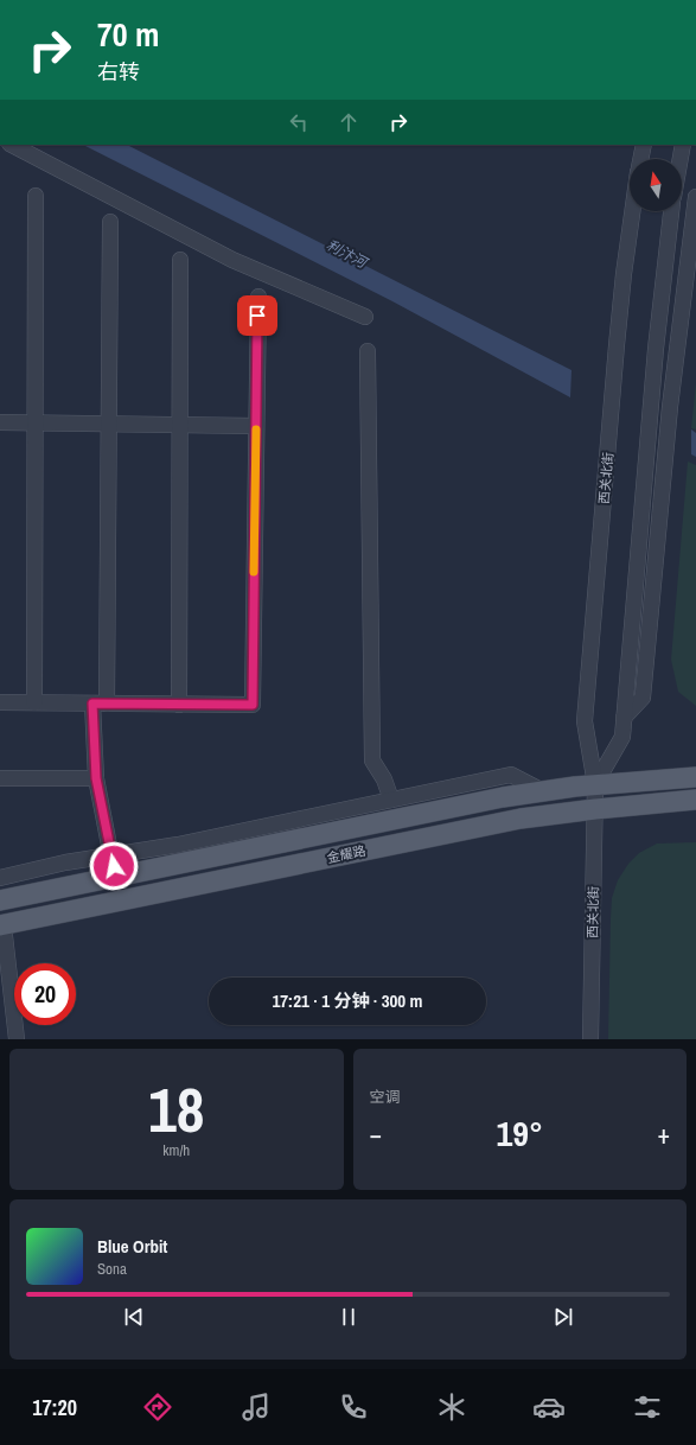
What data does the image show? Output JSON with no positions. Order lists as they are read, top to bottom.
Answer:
{
  "streets": {
    "main road": ["金耀路"],
    "street": ["西关北街"]
  },
  "crossings": [
    ["西关北街", "金耀路"]
  ],
  "water": ["利汴河"],
  "north": "top",
  "page": {
    "turn": ["70 m", "右转"],
    "limit": "20",
    "trip": "17:21 · 1 分钟 · 300 m",
    "tile": [
      ["18", "km/h"],
      "空调"
    ],
    "heat": ["−", "19°", "+"],
    "song": ["Blue Orbit", "Sona"],
    "tabs": "17:20"
  }
}
